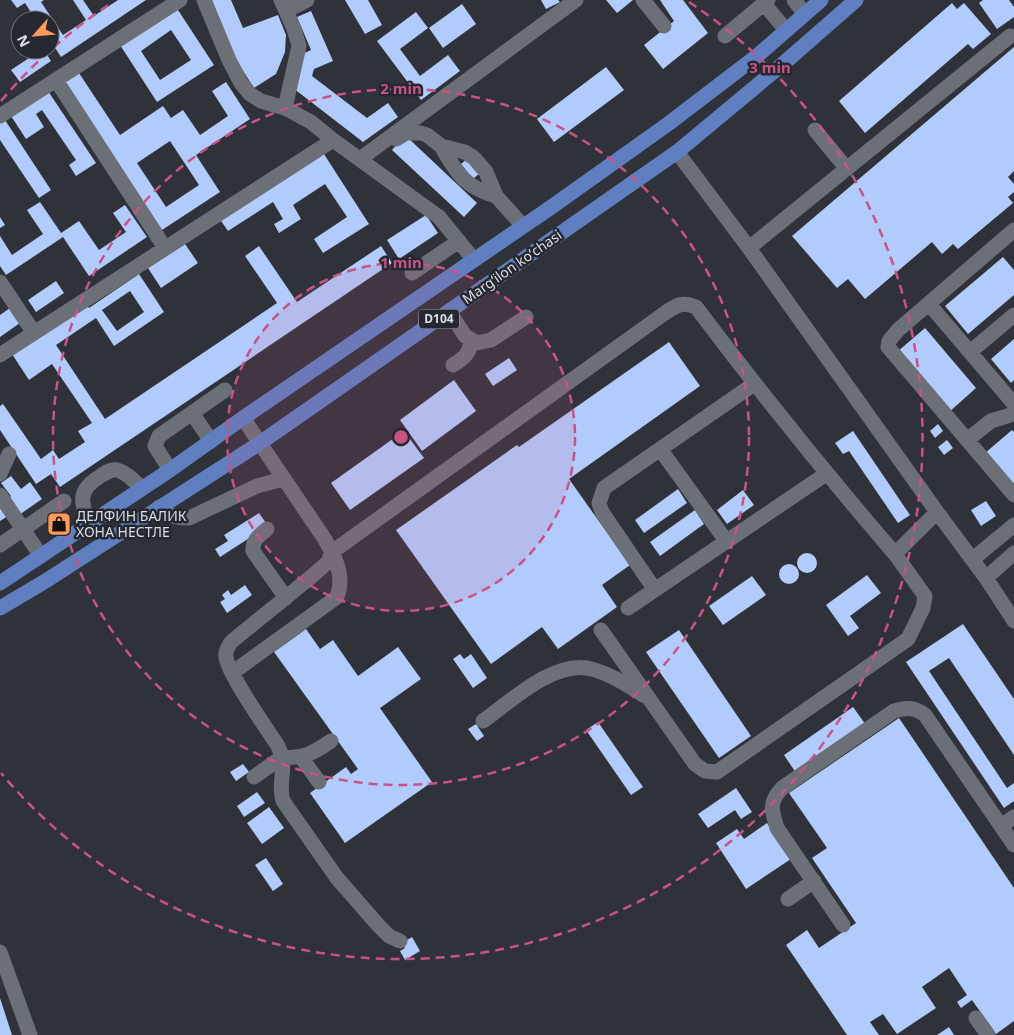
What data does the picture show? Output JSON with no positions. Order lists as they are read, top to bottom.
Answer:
{
  "streets": {
    "main road": ["Margʻilon koʻchasi", "D104"]
  },
  "places": {
    "shop": ["ДЕЛФИН БАЛИК ХОНА НЕСТЛЕ"]
  },
  "north": "bottom left",
  "rings": ["3 min", "2 min", "1 min"]
}
